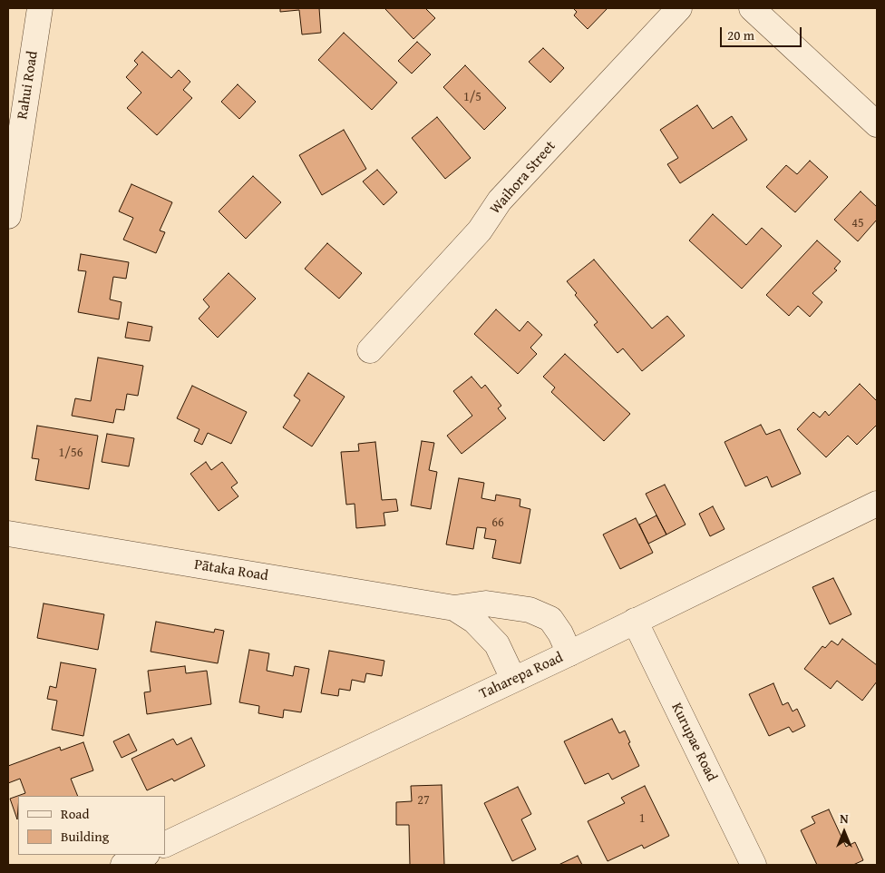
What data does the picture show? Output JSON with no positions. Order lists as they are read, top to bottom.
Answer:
{
  "streets": {
    "street": [
      "Rahui Road",
      "Waihora Street",
      "Pātaka Road",
      "Taharepa Road",
      "Kurupae Road"
    ]
  },
  "crossings": [
    ["Pātaka Road", "Taharepa Road"],
    ["Taharepa Road", "Kurupae Road"]
  ],
  "house_numbers": [
    "1/5",
    "45",
    "1/56",
    "66",
    "27",
    "1"
  ],
  "legend": ["Road", "Building"],
  "scale_bar": "20 m",
  "north": "top"
}
